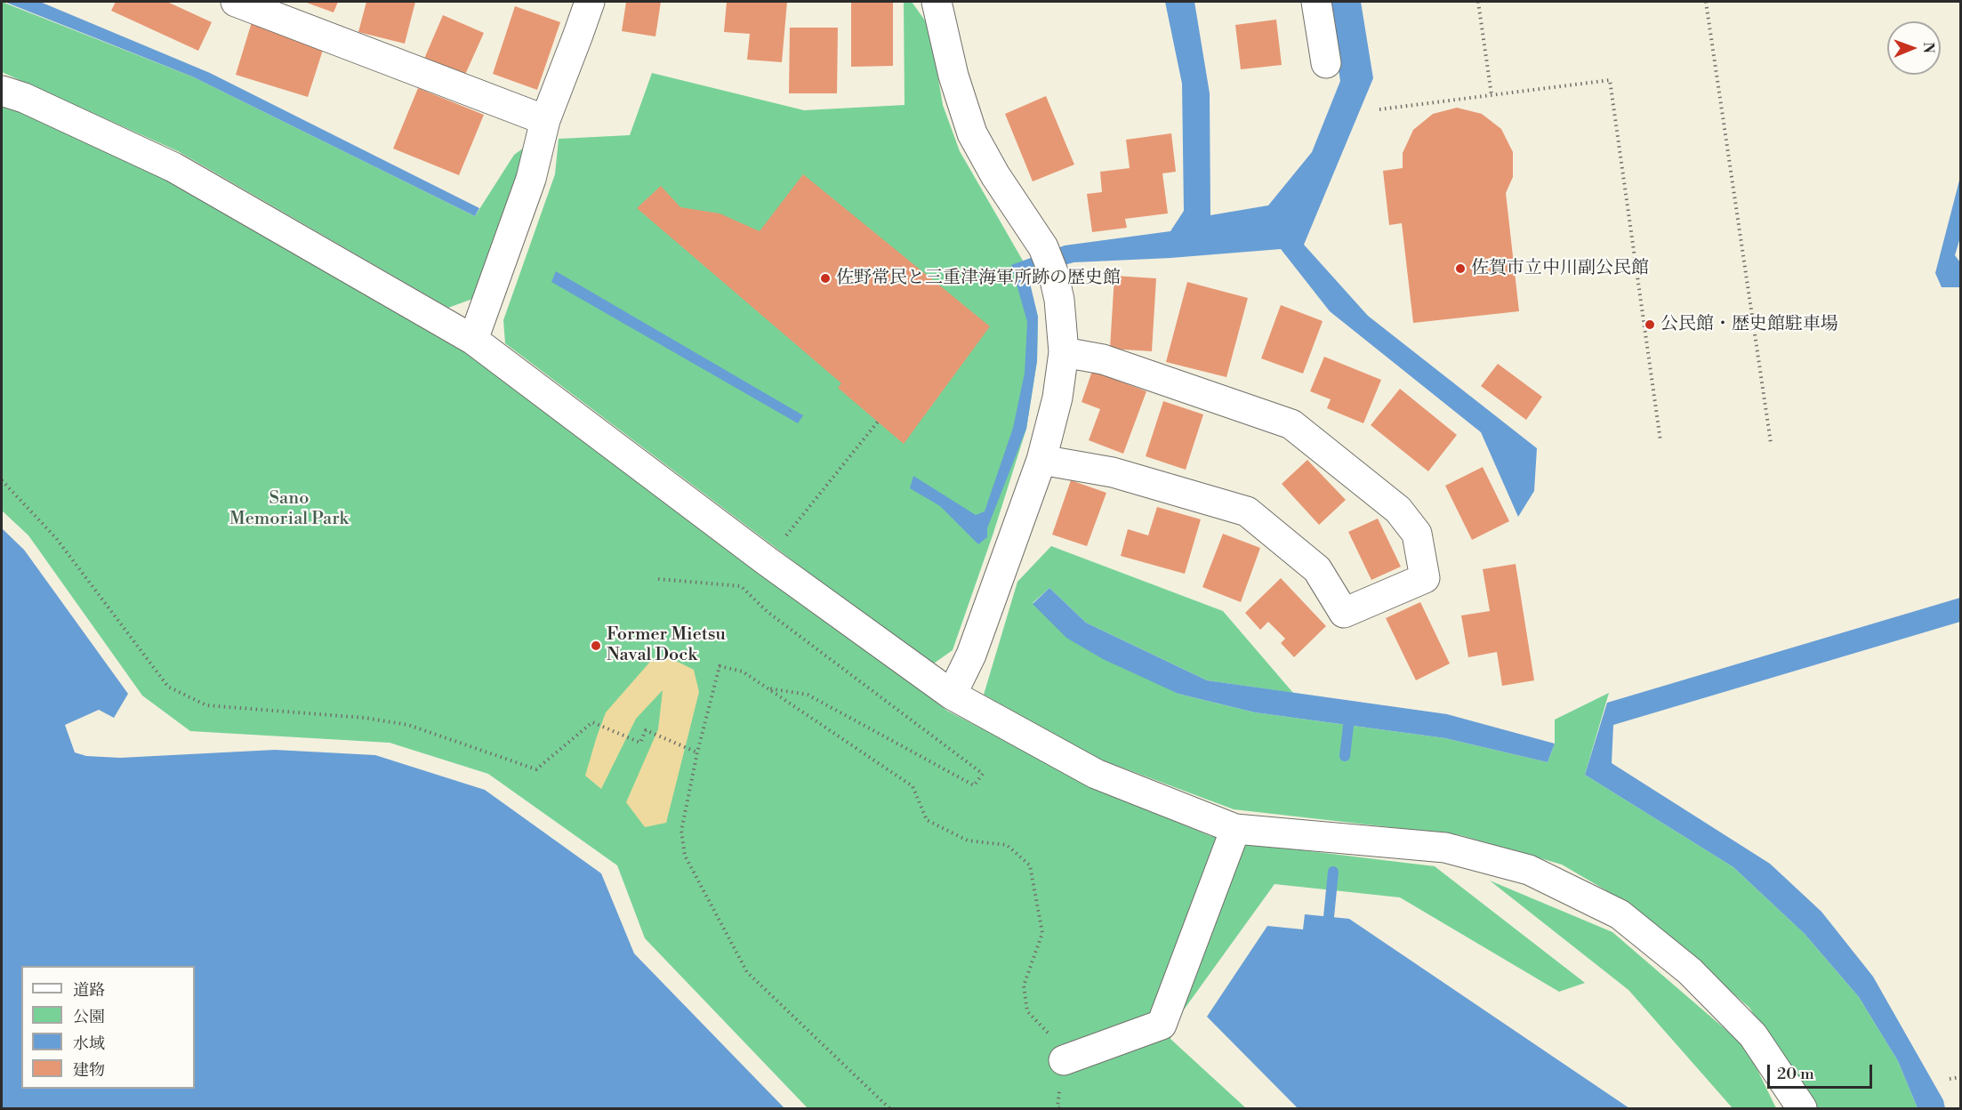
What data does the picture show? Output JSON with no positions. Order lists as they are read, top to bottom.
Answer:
{
  "parks": ["Sano Memorial Park"],
  "places": [
    "佐賀市立中川副公民館",
    "佐野常民と三重津海軍所跡の歴史館",
    "公民館・歴史館駐車場",
    "Former Mietsu Naval Dock"
  ],
  "legend": [
    "道路",
    "公園",
    "水域",
    "建物"
  ],
  "scale_bar": "20 m",
  "north": "right"
}
